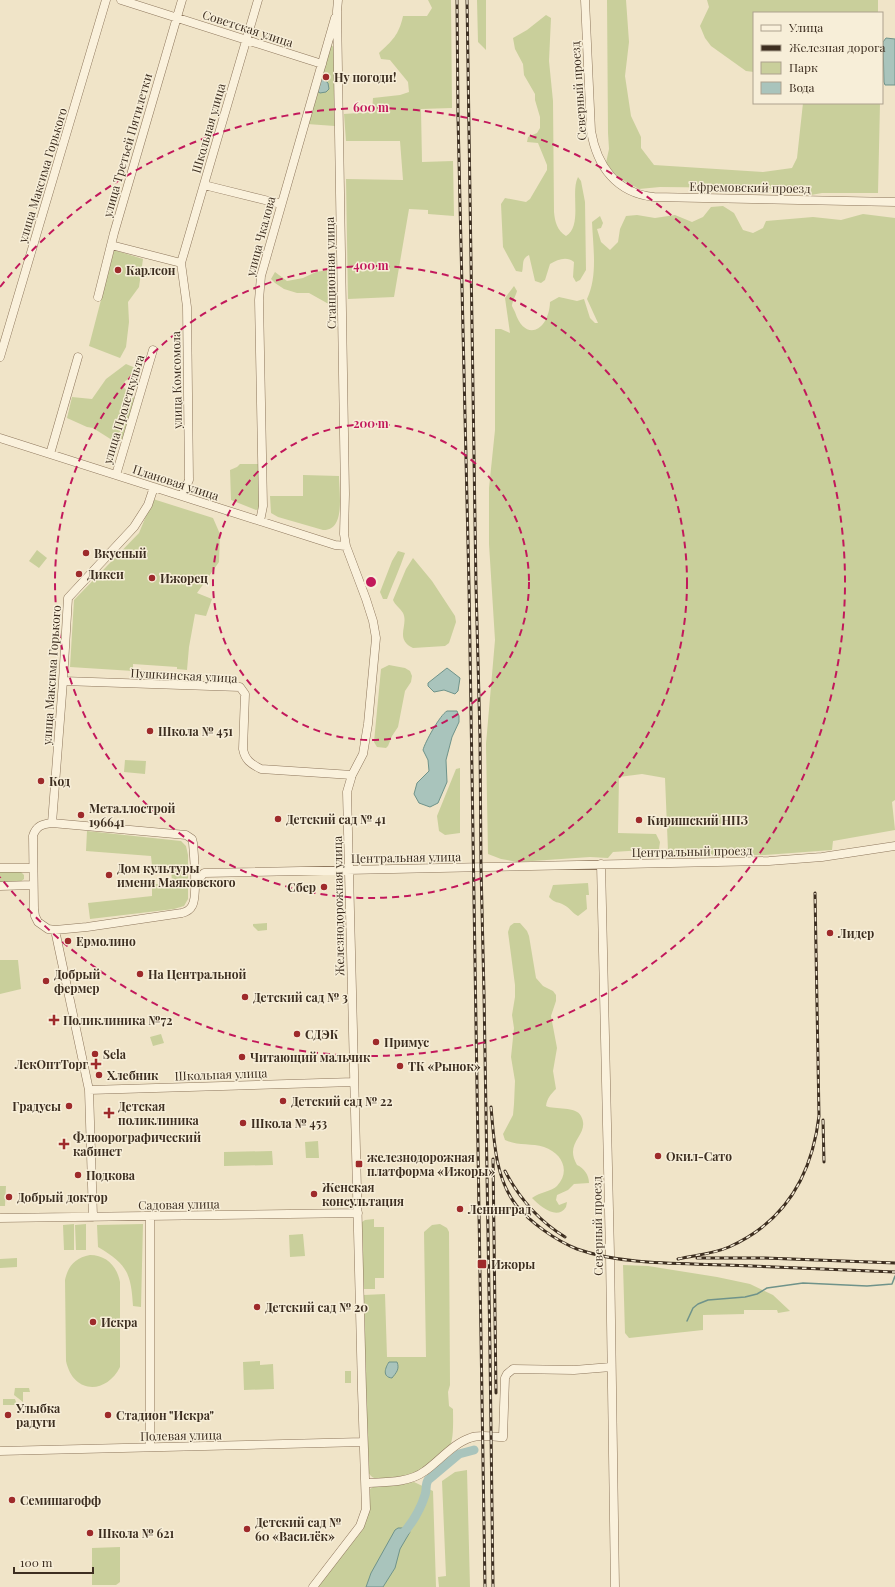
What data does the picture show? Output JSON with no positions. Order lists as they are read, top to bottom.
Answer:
{
  "streets": {
    "street": [
      "Советская улица",
      "Северный проезд",
      "Школьная улица",
      "улица Третьей Пятилетки",
      "улица Максима Горького",
      "Ефремовский проезд",
      "улица Чкалова",
      "Станционная улица",
      "улица Комсомола",
      "улица Пролеткульта",
      "Плановая улица",
      "Пушкинская улица",
      "Центральный проезд",
      "Центральная улица",
      "Железнодорожная улица",
      "Садовая улица",
      "Полевая улица"
    ]
  },
  "crossings": [
    ["Советская улица", "Школьная улица"],
    ["Советская улица", "улица Третьей Пятилетки"],
    ["Советская улица", "улица Чкалова"],
    ["Северный проезд", "Ефремовский проезд"],
    ["Северный проезд", "Центральный проезд"],
    ["Школьная улица", "улица Комсомола"],
    ["Школьная улица", "Железнодорожная улица"],
    ["улица Максима Горького", "Плановая улица"],
    ["улица Максима Горького", "Пушкинская улица"],
    ["улица Чкалова", "Станционная улица"],
    ["улица Чкалова", "Плановая улица"],
    ["Станционная улица", "Плановая улица"],
    ["Станционная улица", "Железнодорожная улица"],
    ["улица Комсомола", "Плановая улица"],
    ["улица Пролеткульта", "Плановая улица"],
    ["Плановая улица", "Железнодорожная улица"],
    ["Пушкинская улица", "Железнодорожная улица"],
    ["Центральный проезд", "Центральная улица"],
    ["Центральная улица", "Железнодорожная улица"],
    ["Железнодорожная улица", "Садовая улица"],
    ["Железнодорожная улица", "Полевая улица"]
  ],
  "places": {
    "other": [
      "Ну погоди!",
      "Карлсон",
      "Вкусный",
      "Дикси",
      "Ижорец",
      "Школа № 451",
      "Код",
      "Металлострой 196641",
      "Детский сад № 41",
      "Киришский НПЗ",
      "Дом культуры имени Маяковского",
      "Сбер",
      "Лидер",
      "Ермолино",
      "На Центральной",
      "Добрый фермер",
      "Детский сад № 3",
      "СДЭК",
      "Примус",
      "Sela",
      "Читающий мальчик",
      "ТК «Рынок»",
      "Хлебник",
      "Детский сад № 22",
      "Градусы",
      "Школа № 453",
      "Окил-Сато",
      "Подкова",
      "Женская консультация",
      "Добрый доктор",
      "Ленинград",
      "Детский сад № 20",
      "Искра",
      "Улыбка радуги",
      "Стадион \"Искра\"",
      "Семишагофф",
      "Детский сад № 60 «Василёк»",
      "Школа № 621"
    ],
    "health": [
      "Поликлиника №72",
      "ЛекОптТорг",
      "Детская поликлиника",
      "Флюорографический кабинет"
    ],
    "transit": ["железнодорожная платформа «Ижоры»", "Ижоры"]
  },
  "legend": [
    "Улица",
    "Железная дорога",
    "Парк",
    "Вода"
  ],
  "scale_bar": "100 m",
  "rings": ["600 m", "400 m", "200 m"]
}
